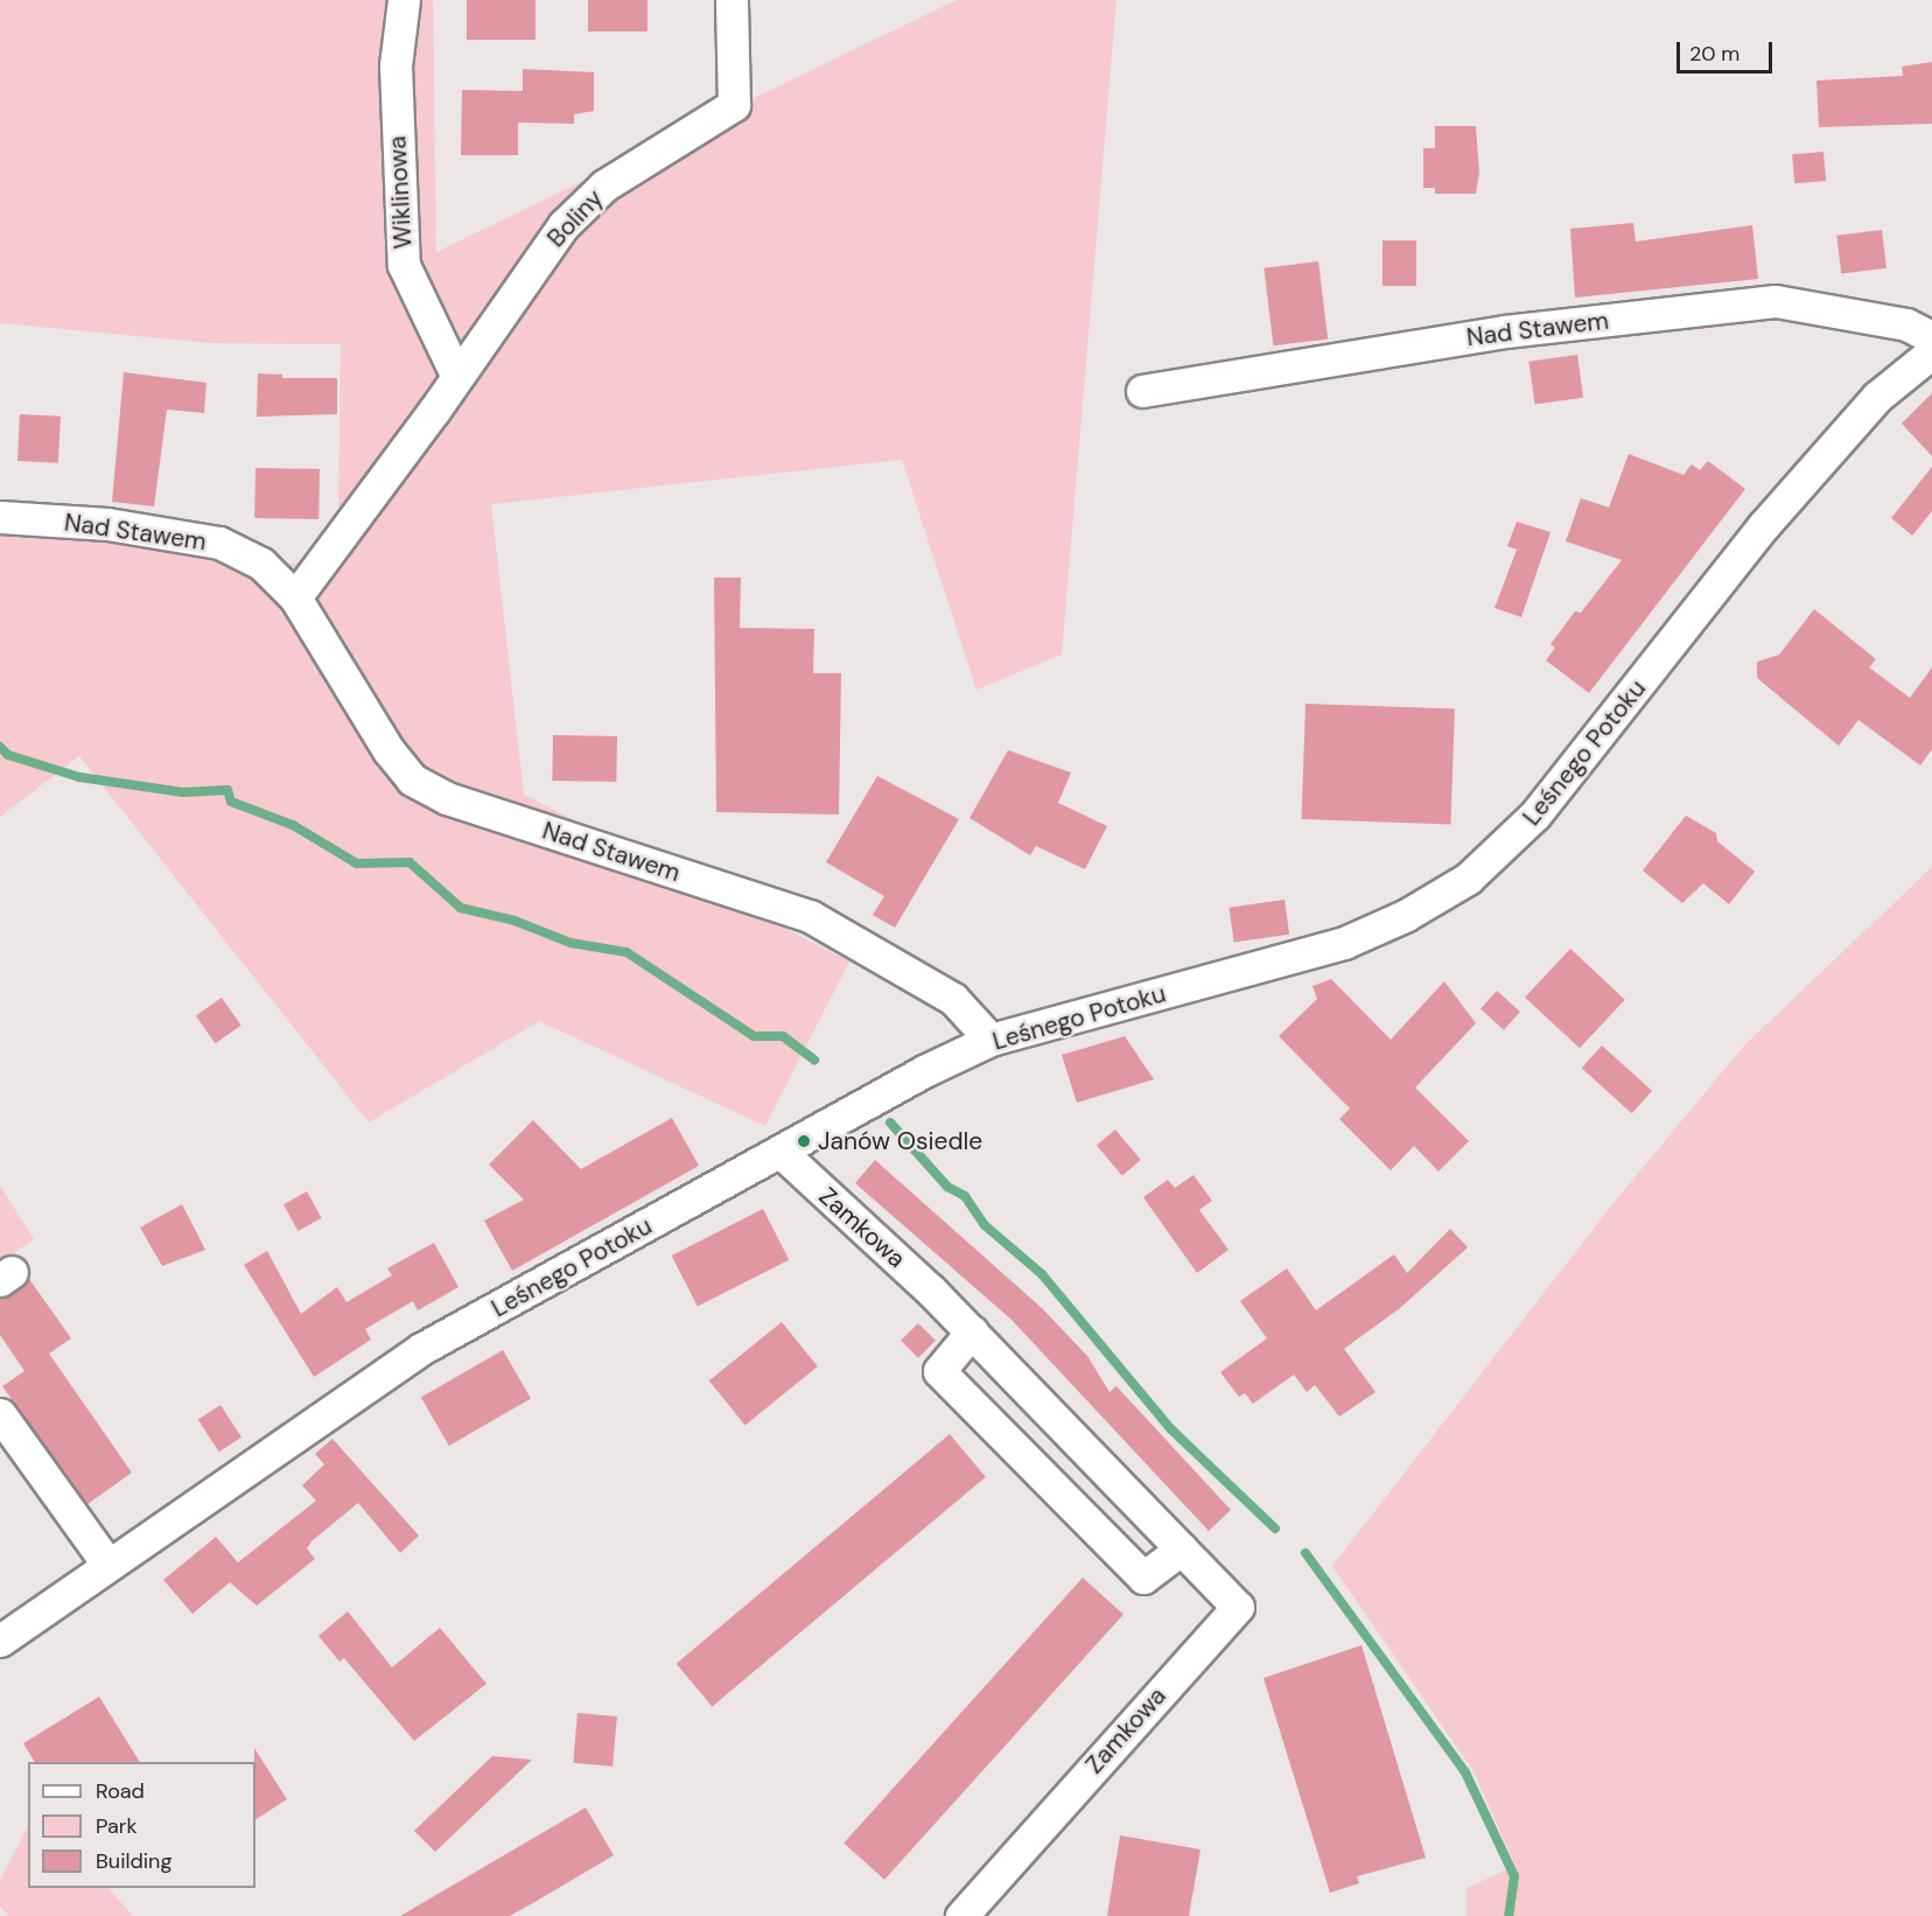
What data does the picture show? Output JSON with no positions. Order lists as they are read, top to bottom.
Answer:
{
  "streets": {
    "street": [
      "Wiklinowa",
      "Boliny",
      "Nad Stawem",
      "Leśnego Potoku",
      "Zamkowa"
    ]
  },
  "crossings": [
    ["Wiklinowa", "Boliny"],
    ["Nad Stawem", "Leśnego Potoku"],
    ["Leśnego Potoku", "Zamkowa"]
  ],
  "places": ["Janów Osiedle"],
  "legend": ["Road", "Park", "Building"],
  "scale_bar": "20 m"
}
